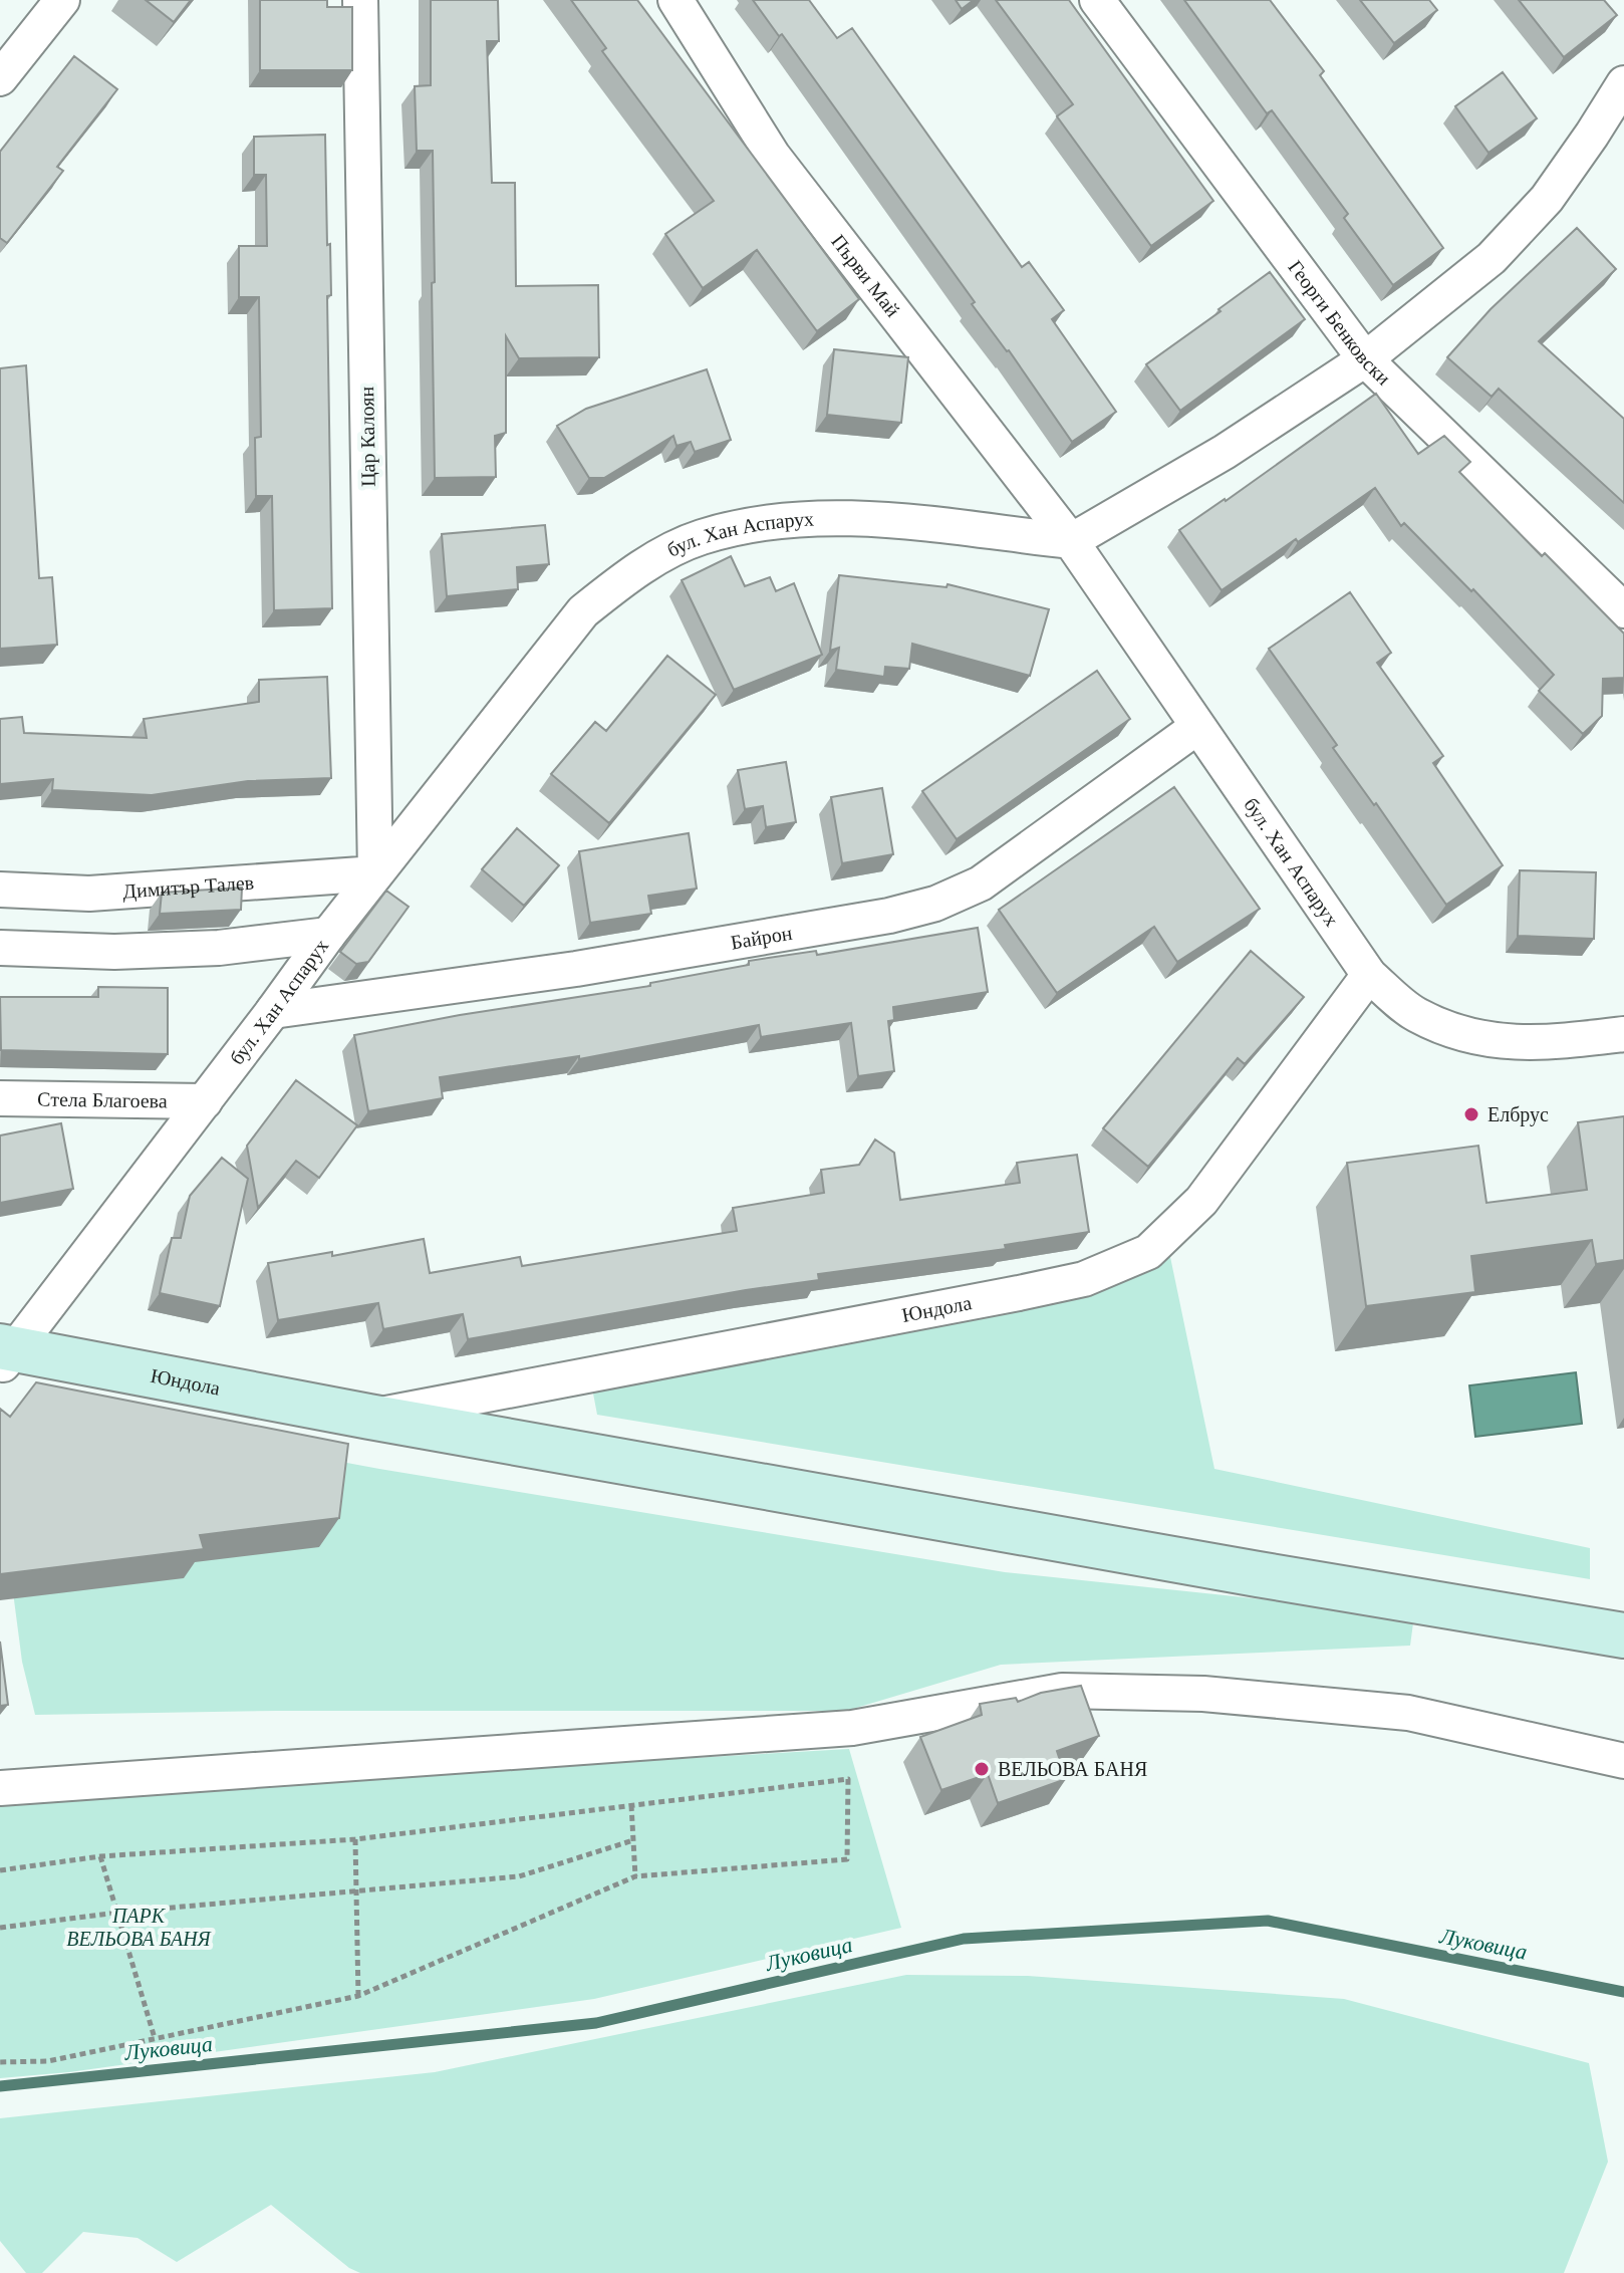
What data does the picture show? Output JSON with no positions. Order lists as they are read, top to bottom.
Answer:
{
  "streets": {
    "main road": ["Юндола"],
    "street": [
      "Първи Май",
      "Георги Бенковски",
      "Цар Калоян",
      "бул. Хан Аспарух",
      "Димитър Талев",
      "Байрон",
      "Стела Благоева"
    ]
  },
  "crossings": [
    ["Първи Май", "бул. Хан Аспарух"],
    ["Цар Калоян", "бул. Хан Аспарух"],
    ["Цар Калоян", "Димитър Талев"],
    ["бул. Хан Аспарух", "Димитър Талев"],
    ["бул. Хан Аспарух", "Байрон"],
    ["бул. Хан Аспарух", "Стела Благоева"],
    ["бул. Хан Аспарух", "Юндола"]
  ],
  "water": ["Луковица"],
  "parks": ["ПАРК ВЕЛЬОВА БАНЯ"],
  "places": ["Елбрус", "ВЕЛЬОВА БАНЯ"]
}
